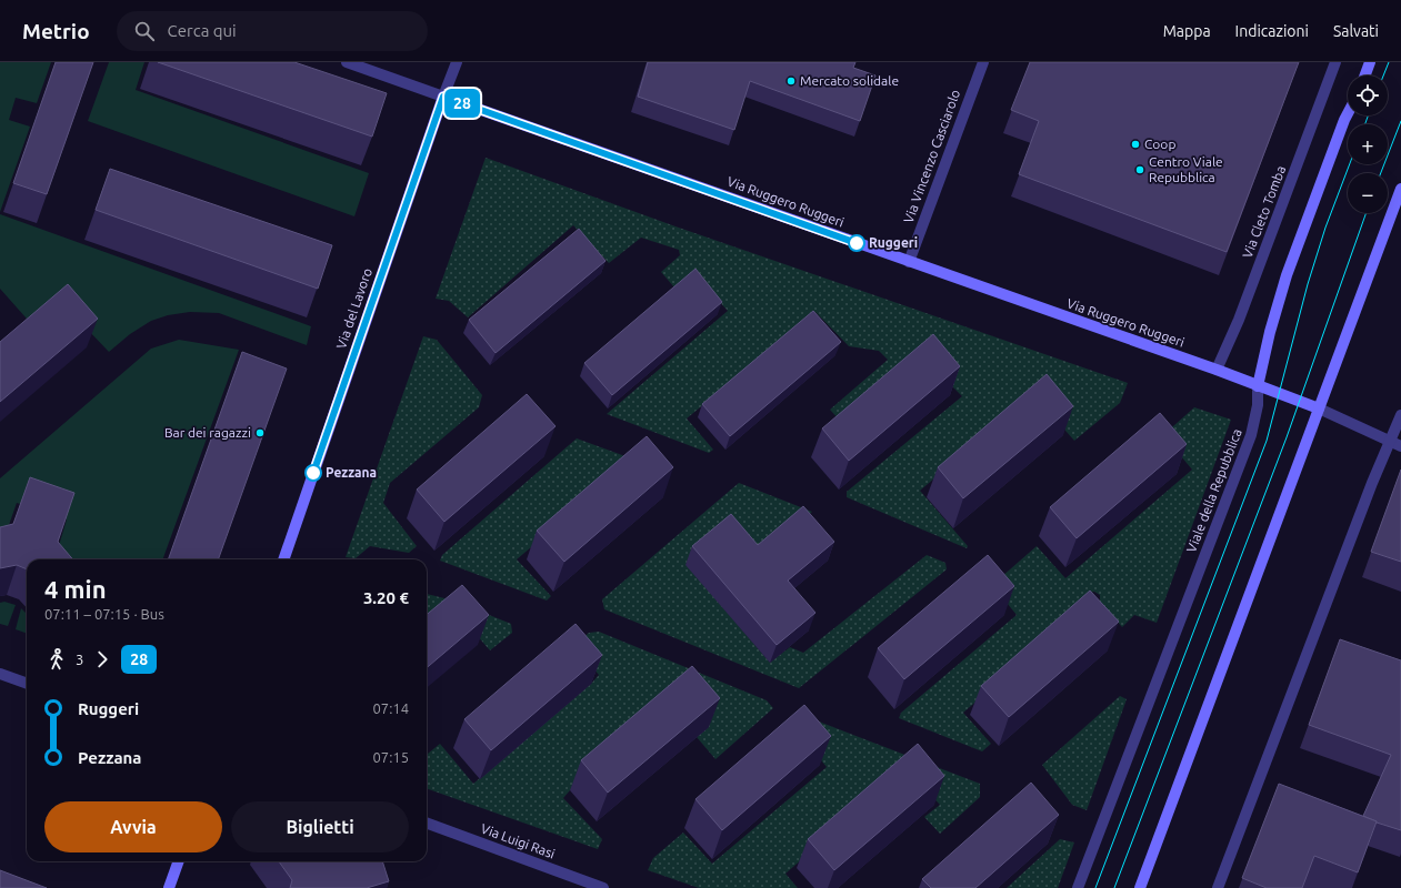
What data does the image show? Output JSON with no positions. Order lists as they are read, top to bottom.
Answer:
{
  "streets": {
    "main road": ["Via Ruggero Ruggeri", "Via del Lavoro", "Viale della Repubblica"],
    "street": ["Via Vincenzo Casciarolo", "Via Cleto Tomba", "Via Luigi Rasi"]
  },
  "crossings": [
    ["Via Vincenzo Casciarolo", "Via Ruggero Ruggeri"],
    ["Via Ruggero Ruggeri", "Via Cleto Tomba"],
    ["Via Ruggero Ruggeri", "Via del Lavoro"],
    ["Via Ruggero Ruggeri", "Viale della Repubblica"]
  ],
  "places": [
    "Mercato solidale",
    "Coop",
    "Centro Viale Repubblica",
    "Ruggeri",
    "Bar dei ragazzi",
    "Pezzana"
  ],
  "lines": ["bus line 28"],
  "page": {
    "header": "Metrio",
    "search": "Cerca qui",
    "nav": ["Mappa", "Indicazioni", "Salvati"],
    "on_map": "28",
    "map_buttons": ["+", "−"],
    "heading": ["4 min", "07:11 – 07:15 · Bus", "3.20 €"],
    "legs": ["3", "28"],
    "list": [
      {
        "name": "Ruggeri",
        "value": "07:14"
      },
      {
        "name": "Pezzana",
        "value": "07:15"
      }
    ],
    "buttons": ["Avvia", "Biglietti"]
  }
}
